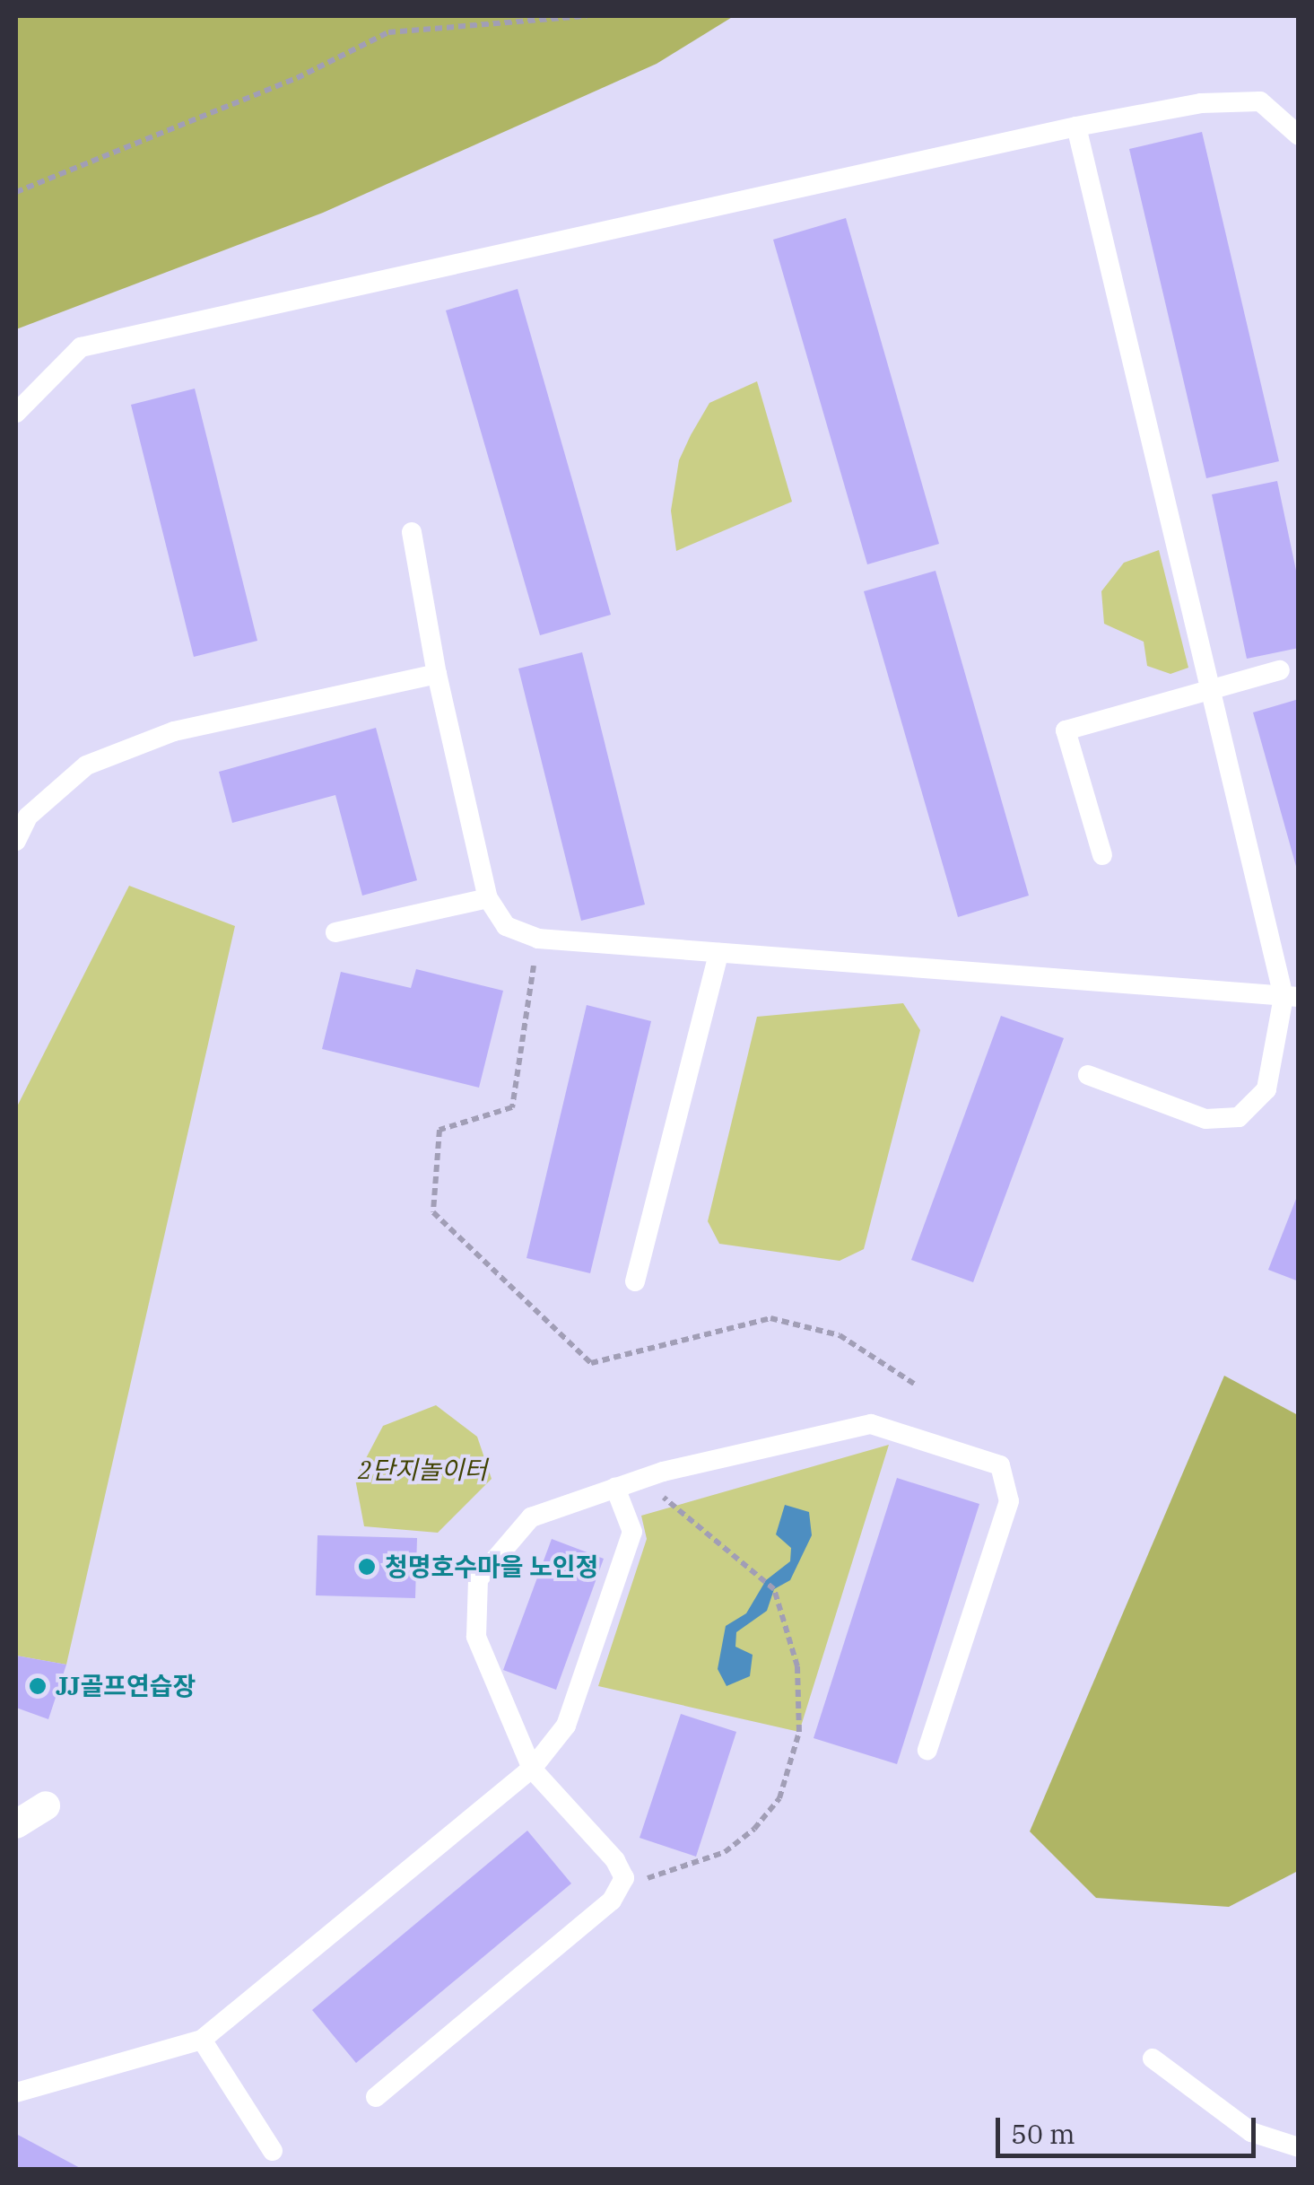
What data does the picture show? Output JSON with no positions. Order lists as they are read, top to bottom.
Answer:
{
  "parks": ["2단지놀이터"],
  "places": ["청명호수마을 노인정", "JJ골프연습장"],
  "scale_bar": "50 m"
}
